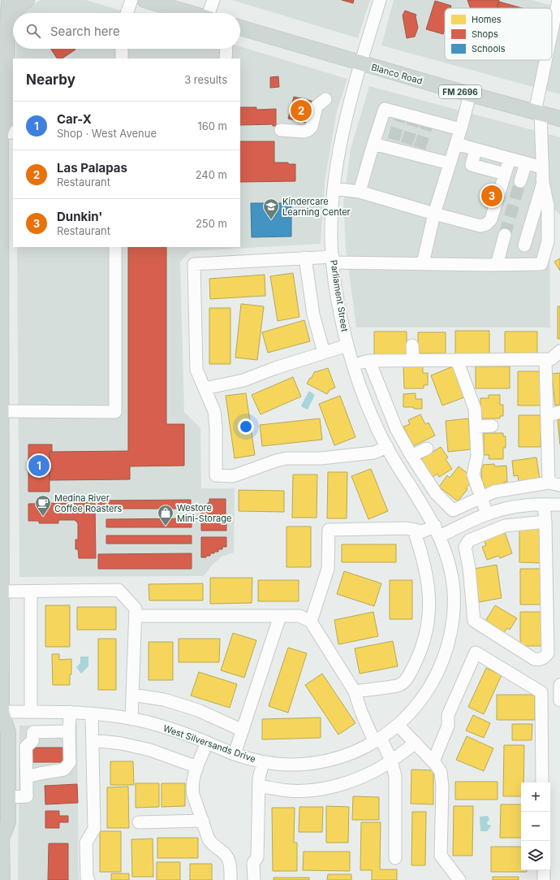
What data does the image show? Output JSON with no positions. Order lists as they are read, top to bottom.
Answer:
{
  "streets": {
    "main road": ["Blanco Road", "FM 2696"],
    "street": ["Parliament Street", "West Silversands Drive"]
  },
  "crossings": [
    ["Blanco Road", "Parliament Street"],
    ["Parliament Street", "West Silversands Drive"]
  ],
  "places": {
    "school or university": ["Kindercare Learning Center"],
    "cafe": ["Medina River Coffee Roasters"],
    "shop": ["Westore Mini-Storage"]
  },
  "legend": ["Homes", "Shops", "Schools"],
  "page": {
    "search": "Search here",
    "heading": ["Nearby", "3 results"],
    "pins": ["2", "3", "1"],
    "list": [
      {
        "mark": "1",
        "name": "Car-X",
        "note": "Shop · West Avenue",
        "value": "160 m"
      },
      {
        "mark": "2",
        "name": "Las Palapas",
        "note": "Restaurant",
        "value": "240 m"
      },
      {
        "mark": "3",
        "name": "Dunkin'",
        "note": "Restaurant",
        "value": "250 m"
      }
    ],
    "map_buttons": ["+", "−"]
  }
}
